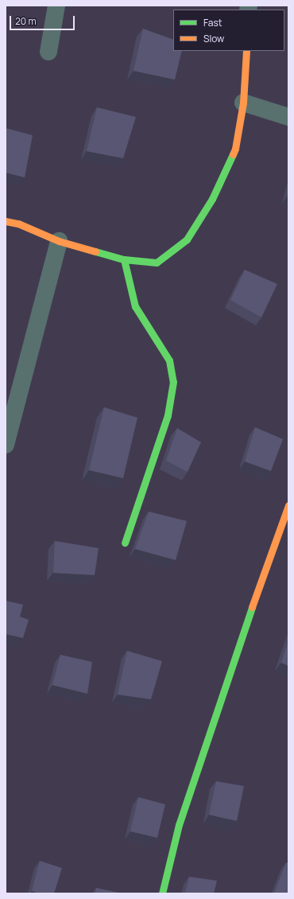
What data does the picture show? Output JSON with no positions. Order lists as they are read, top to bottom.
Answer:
{
  "legend": ["Fast", "Slow"],
  "scale_bar": "20 m"
}
